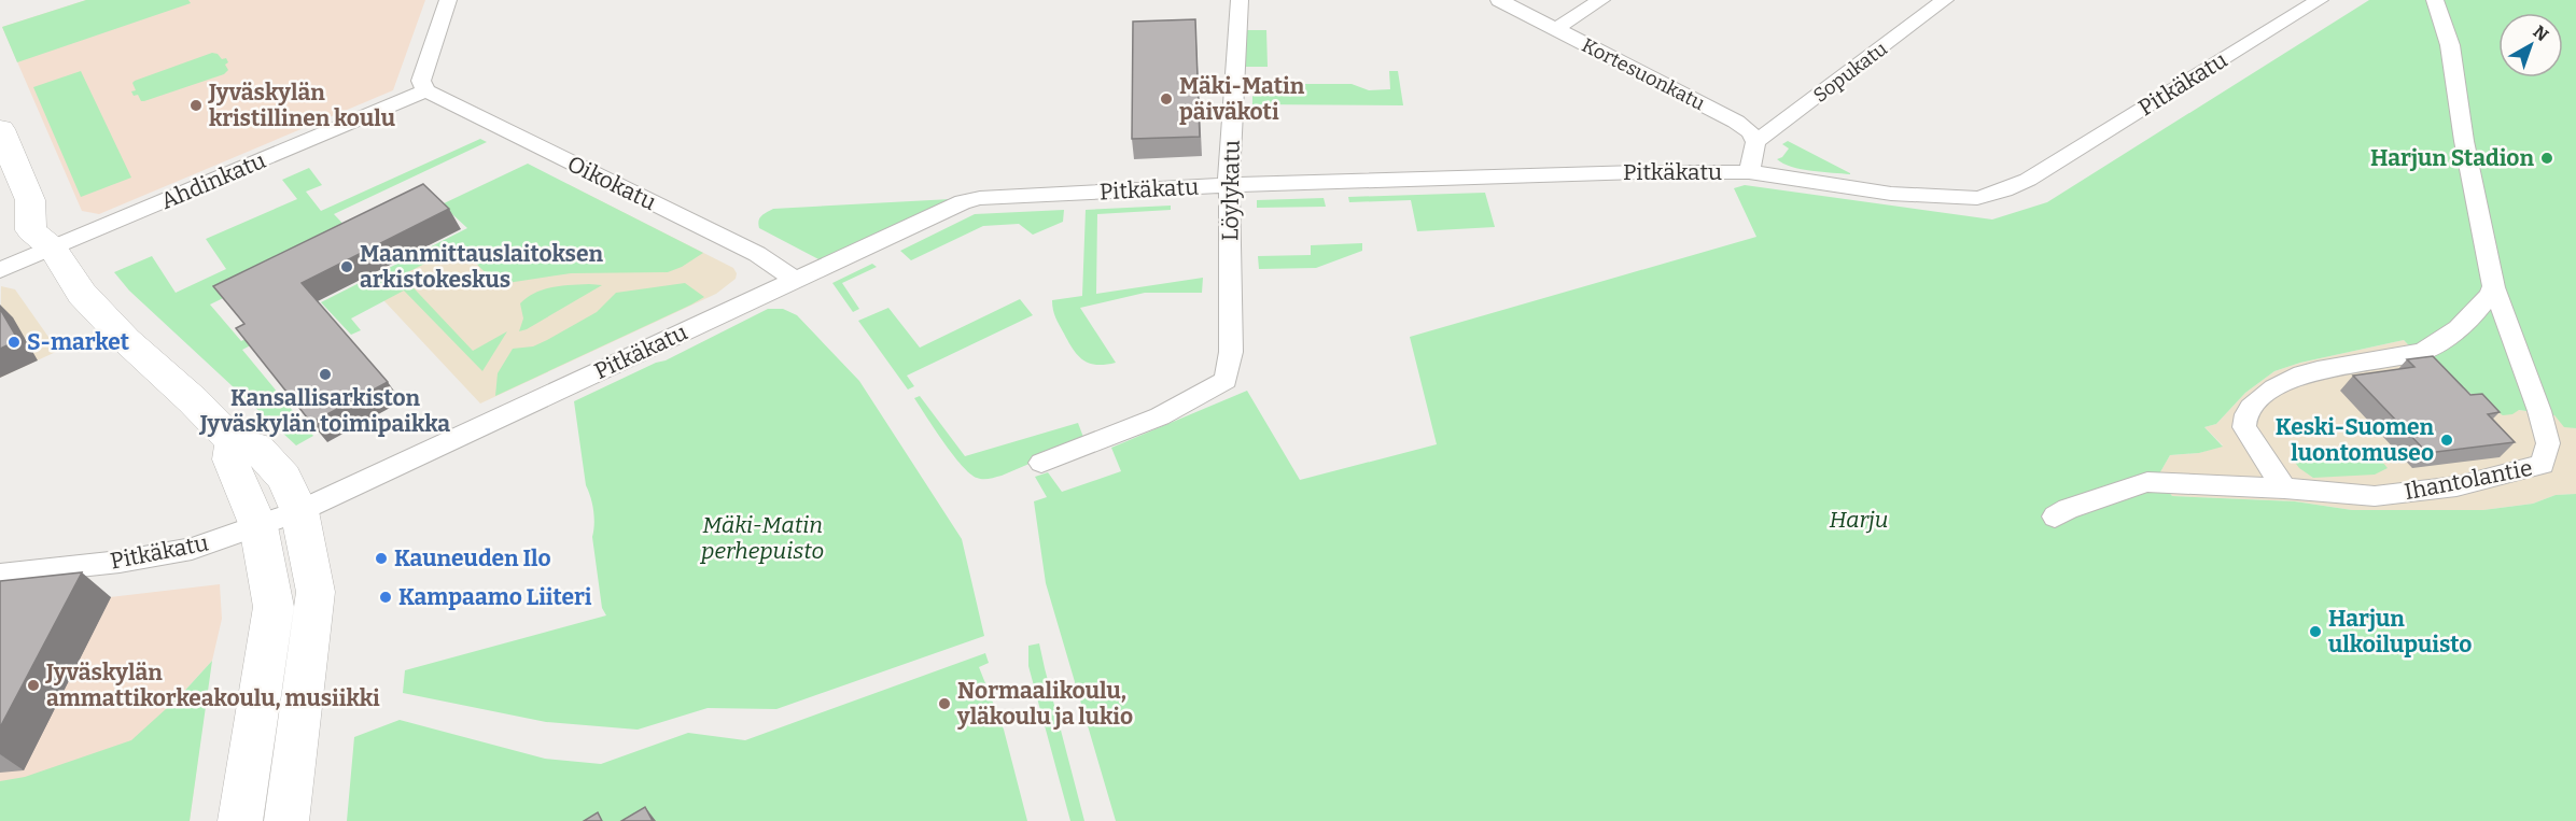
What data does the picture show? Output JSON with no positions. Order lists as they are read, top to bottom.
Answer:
{
  "streets": {
    "street": [
      "Sopukatu",
      "Kortesuonkatu",
      "Pitkäkatu",
      "Ahdinkatu",
      "Oikokatu",
      "Löylykatu",
      "Ihantolantie"
    ]
  },
  "crossings": [
    ["Sopukatu", "Kortesuonkatu"],
    ["Pitkäkatu", "Oikokatu"],
    ["Pitkäkatu", "Löylykatu"],
    ["Ahdinkatu", "Oikokatu"]
  ],
  "parks": ["Harju", "Mäki-Matin perhepuisto"],
  "places": [
    "Mäki-Matin päiväkoti",
    "Jyväskylän kristillinen koulu",
    "Harjun Stadion",
    "Maanmittauslaitoksen arkistokeskus",
    "S-market",
    "Kansallisarkiston Jyväskylän toimipaikka",
    "Keski-Suomen luontomuseo",
    "Kauneuden Ilo",
    "Kampaamo Liiteri",
    "Harjun ulkoilupuisto",
    "Jyväskylän ammattikorkeakoulu, musiikki",
    "Normaalikoulu, yläkoulu ja lukio"
  ],
  "north": "top right"
}
